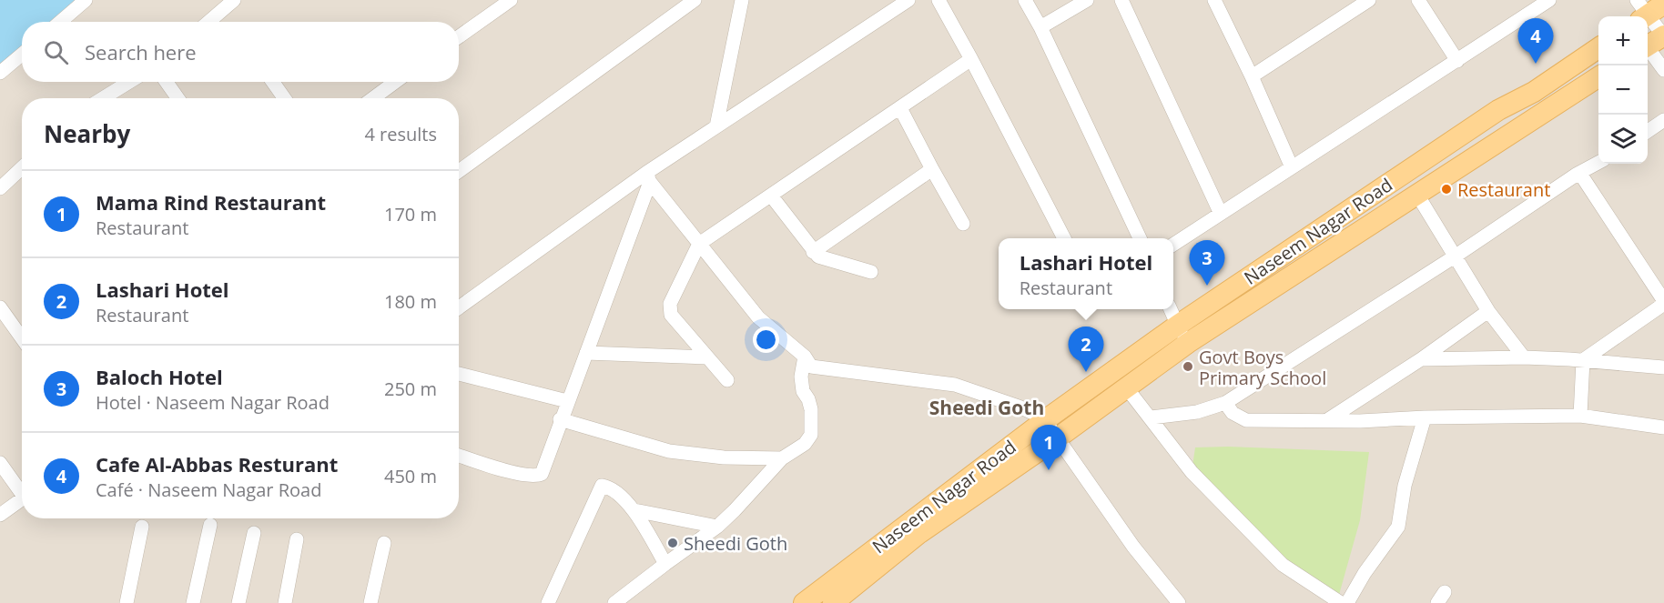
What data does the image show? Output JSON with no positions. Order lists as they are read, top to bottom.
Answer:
{
  "streets": {
    "main road": ["Naseem Nagar Road"]
  },
  "districts": ["Sheedi Goth"],
  "places": ["Restaurant", "Govt Boys Primary School", "Sheedi Goth"],
  "page": {
    "map_buttons": ["+", "−"],
    "pins": [
      "4",
      "3",
      "2",
      "1"
    ],
    "search": "Search here",
    "heading": ["Nearby", "4 results"],
    "list": [
      {
        "mark": "1",
        "name": "Mama Rind Restaurant",
        "note": "Restaurant",
        "value": "170 m"
      },
      {
        "mark": "2",
        "name": "Lashari Hotel",
        "note": "Restaurant",
        "value": "180 m"
      },
      {
        "mark": "3",
        "name": "Baloch Hotel",
        "note": "Hotel · Naseem Nagar Road",
        "value": "250 m"
      },
      {
        "mark": "4",
        "name": "Cafe Al-Abbas Resturant",
        "note": "Café · Naseem Nagar Road",
        "value": "450 m"
      }
    ],
    "popup": ["Lashari Hotel", "Restaurant"]
  }
}
